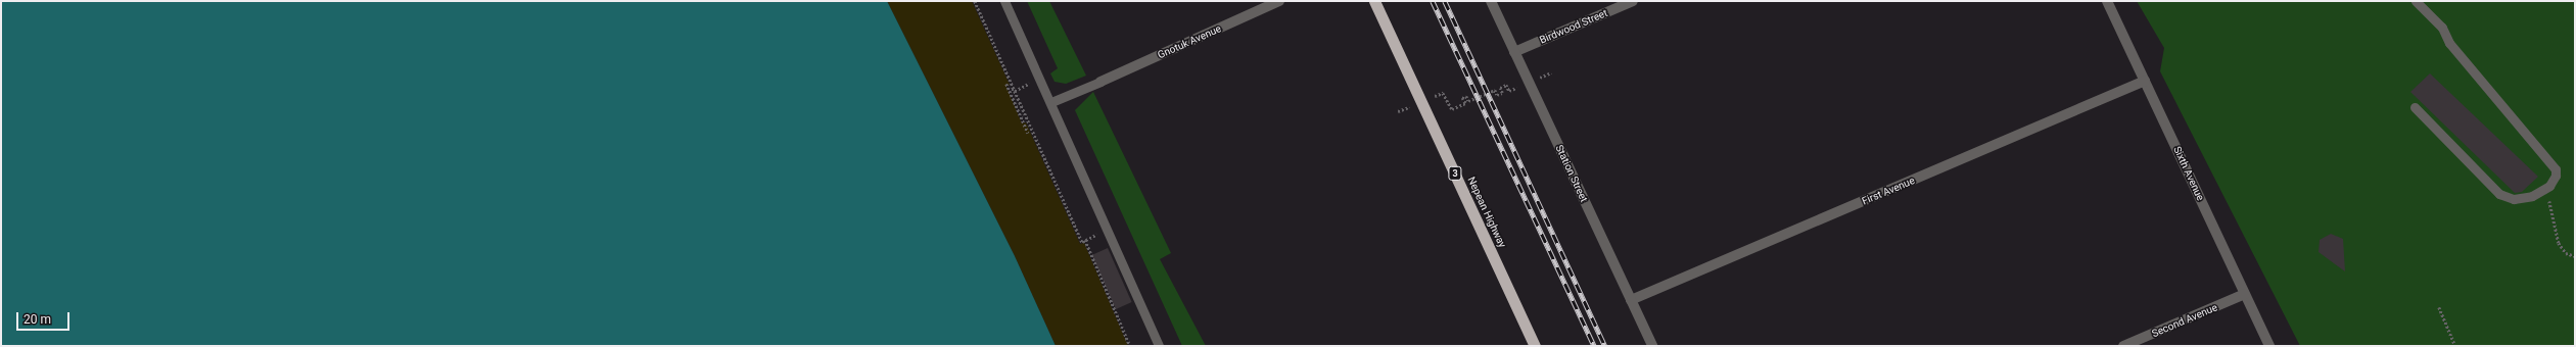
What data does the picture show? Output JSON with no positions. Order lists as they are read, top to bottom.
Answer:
{
  "streets": {
    "highway": ["3", "Nepean Highway"],
    "street": [
      "Birdwood Street",
      "Gnotuk Avenue",
      "Station Street",
      "Sixth Avenue",
      "First Avenue",
      "Second Avenue"
    ]
  },
  "crossings": [
    ["Birdwood Street", "Station Street"],
    ["Station Street", "First Avenue"],
    ["Sixth Avenue", "First Avenue"],
    ["Sixth Avenue", "Second Avenue"]
  ],
  "scale_bar": "20 m"
}
